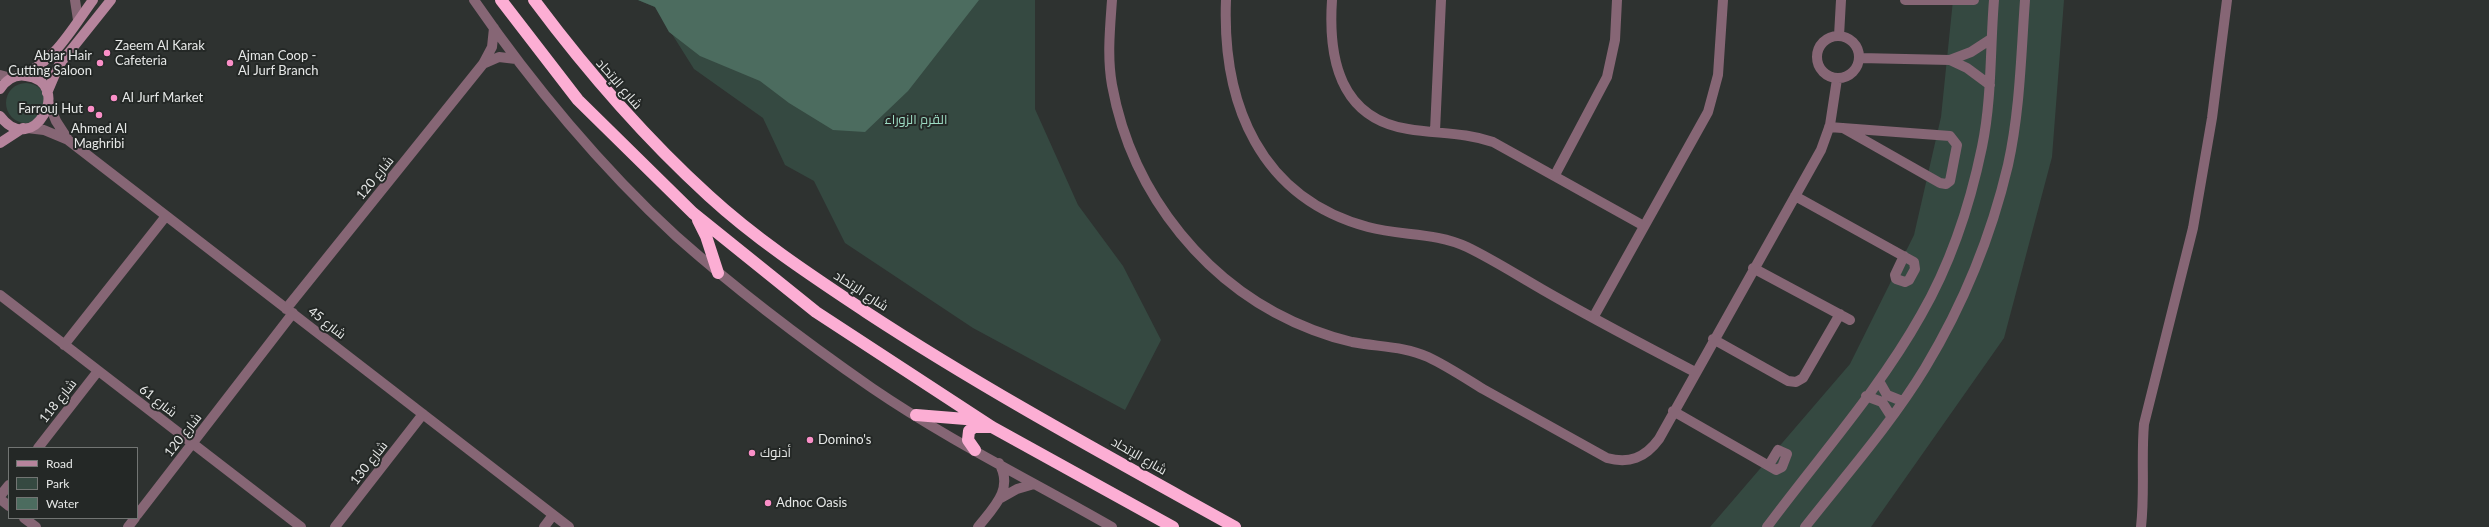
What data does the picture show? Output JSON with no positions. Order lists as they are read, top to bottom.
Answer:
{
  "streets": {
    "highway": ["شارع الإتحاد"],
    "street": [
      "شارع 120",
      "شارع 45",
      "شارع 118",
      "شارع 61",
      "شارع 130"
    ]
  },
  "crossings": [
    ["شارع 120", "شارع 45"],
    ["شارع 120", "شارع 61"],
    ["شارع 45", "شارع 130"],
    ["شارع 118", "شارع 61"]
  ],
  "parks": ["القرم الزوراء"],
  "places": [
    "Zaeem Al Karak Cafeteria",
    "Abjar Hair Cutting Saloon",
    "Ajman Coop - Al Jurf Branch",
    "Al Jurf Market",
    "Farrouj Hut",
    "Ahmed Al Maghribi",
    "Domino's",
    "أدنوك",
    "Adnoc Oasis"
  ],
  "legend": ["Road", "Park", "Water"]
}
